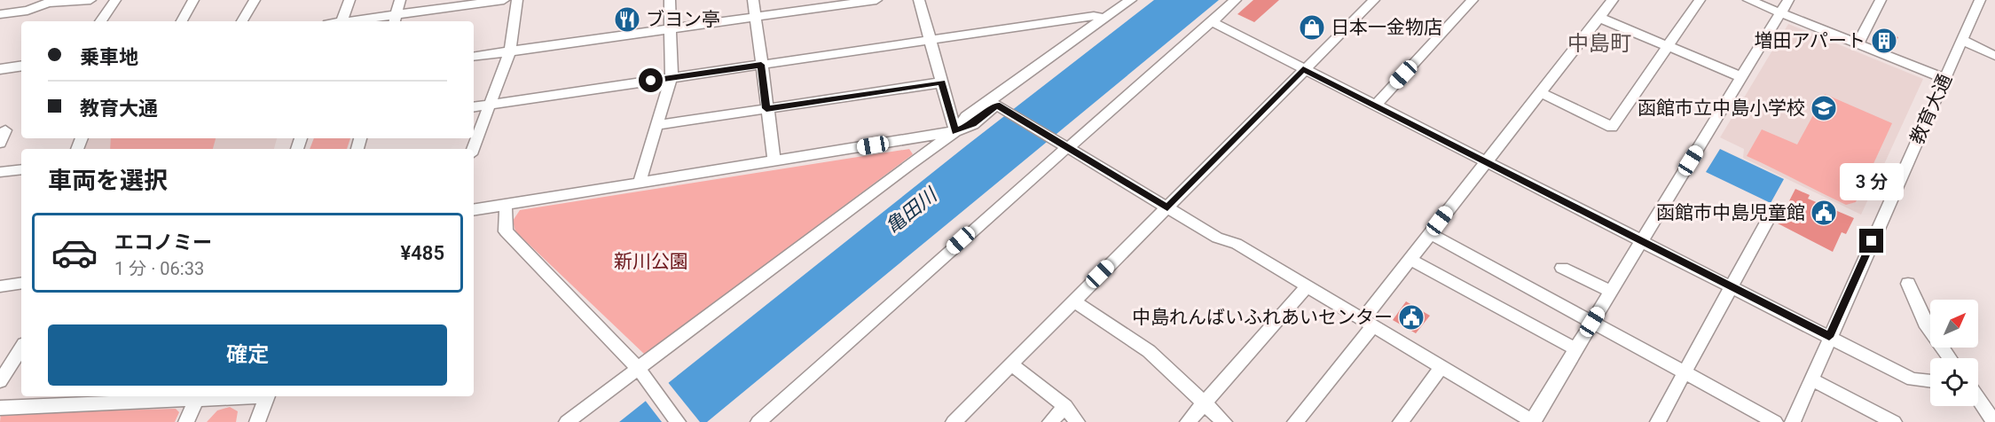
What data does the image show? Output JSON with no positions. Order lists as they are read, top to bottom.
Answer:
{
  "streets": {
    "street": ["教育大通"]
  },
  "districts": ["中島町"],
  "water": ["亀田川"],
  "parks": ["新川公園"],
  "places": {
    "restaurant": ["ブヨン亭"],
    "shop": ["日本一金物店"],
    "building": ["増田アパート"],
    "school or university": ["函館市立中島小学校"],
    "public building": ["函館市中島児童館", "中島れんばいふれあいセンター"]
  },
  "north": "top right",
  "page": {
    "banner": ["乗車地", "教育大通"],
    "heading": "車両を選択",
    "bubble": "3 分",
    "list": [
      {
        "name": "エコノミー",
        "note": "1 分 · 06:33",
        "value": "¥485"
      }
    ],
    "buttons": "確定"
  }
}
